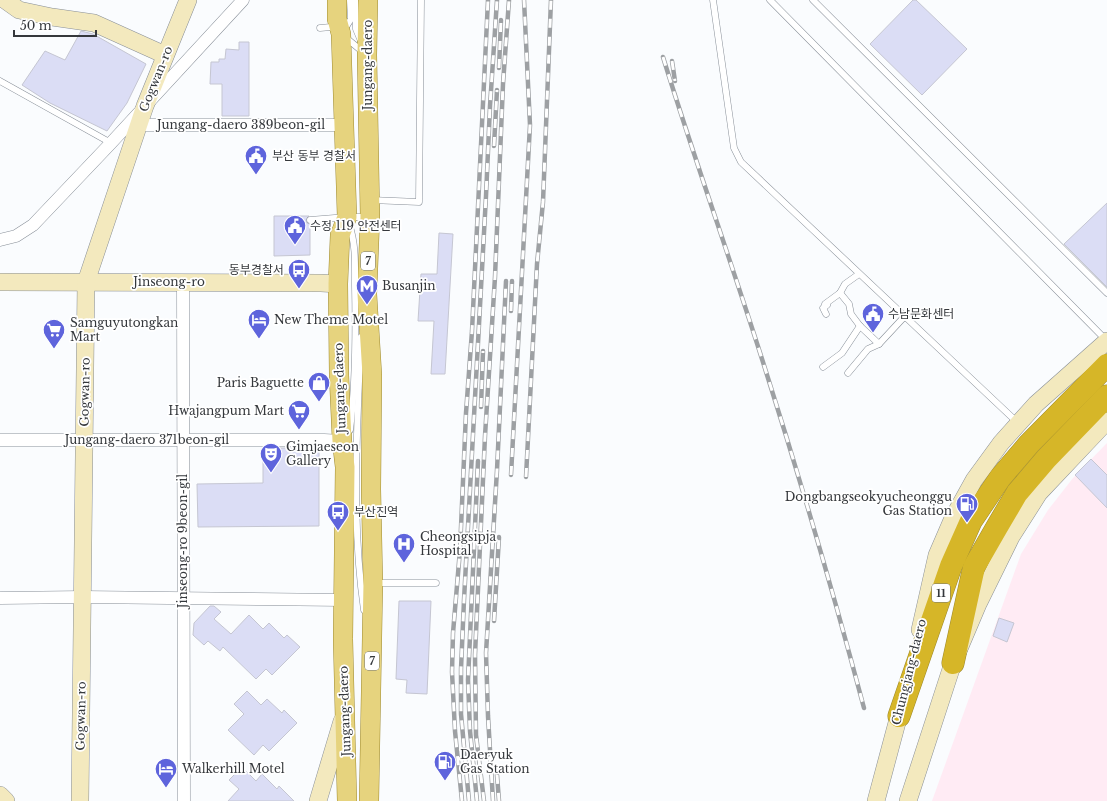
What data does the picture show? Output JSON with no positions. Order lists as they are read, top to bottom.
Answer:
{
  "streets": {
    "highway": ["11"],
    "main road": [
      "Jungang-daero",
      "Gogwan-ro",
      "7",
      "Jinseong-ro",
      "Chungjang-daero"
    ],
    "street": ["Jungang-daero 389beon-gil", "Jungang-daero 371beon-gil", "Jinseong-ro 9beon-gil"]
  },
  "crossings": [
    ["Jungang-daero", "Jungang-daero 389beon-gil"],
    ["Jungang-daero", "Jinseong-ro"],
    ["Jungang-daero", "Jungang-daero 371beon-gil"],
    ["Gogwan-ro", "Jungang-daero 389beon-gil"],
    ["Gogwan-ro", "Jinseong-ro"],
    ["Gogwan-ro", "Jungang-daero 371beon-gil"],
    ["Jinseong-ro", "Jinseong-ro 9beon-gil"],
    ["Jungang-daero 371beon-gil", "Jinseong-ro 9beon-gil"],
    ["11", "Chungjang-daero"]
  ],
  "places": {
    "public building": ["부산 동부 경찰서", "수정 119 안전센터", "수남문화센터"],
    "bus stop": ["동부경찰서", "부산진역"],
    "metro station": ["Busanjin"],
    "hotel": ["New Theme Motel", "Walkerhill Motel"],
    "supermarket": ["Samguyutongkan Mart", "Hwajangpum Mart"],
    "shop": ["Paris Baguette"],
    "theatre": ["Gimjaeseon Gallery"],
    "fuel station": ["Dongbangseokyucheonggu Gas Station", "Daeryuk Gas Station"],
    "hospital": ["Cheongsipja Hospital"]
  },
  "scale_bar": "50 m"
}
